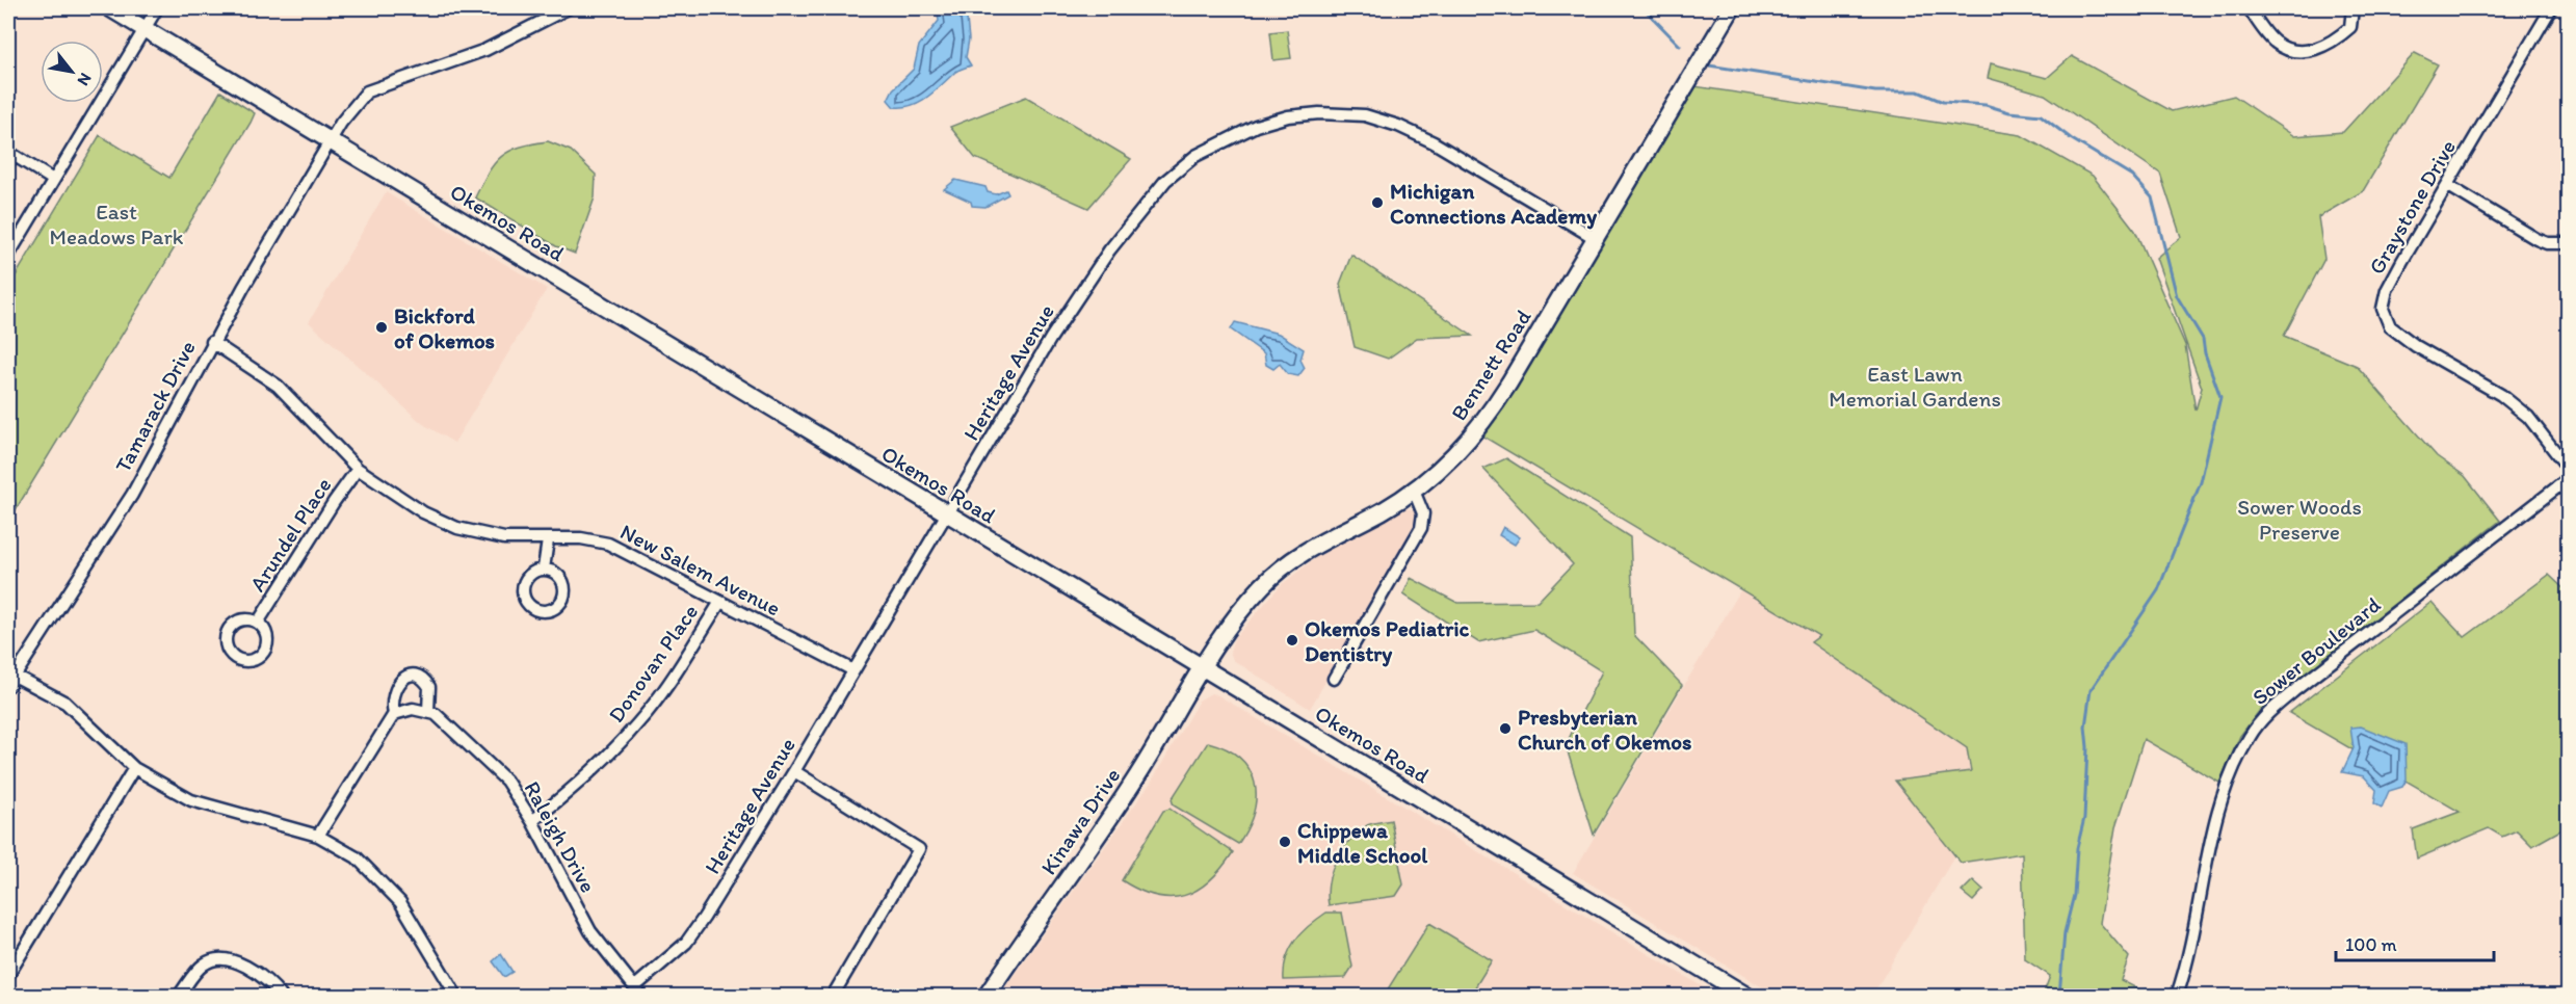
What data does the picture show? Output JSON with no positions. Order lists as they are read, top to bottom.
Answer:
{
  "streets": {
    "main road": ["Okemos Road", "Bennett Road", "Kinawa Drive"],
    "street": [
      "Graystone Drive",
      "Heritage Avenue",
      "Tamarack Drive",
      "Arundel Place",
      "New Salem Avenue",
      "Sower Boulevard",
      "Donovan Place",
      "Raleigh Drive"
    ]
  },
  "crossings": [
    ["Okemos Road", "Bennett Road"],
    ["Okemos Road", "Heritage Avenue"],
    ["Okemos Road", "Tamarack Drive"],
    ["Okemos Road", "Kinawa Drive"],
    ["Bennett Road", "Heritage Avenue"],
    ["Bennett Road", "Kinawa Drive"],
    ["Heritage Avenue", "New Salem Avenue"],
    ["Heritage Avenue", "Raleigh Drive"],
    ["Tamarack Drive", "New Salem Avenue"],
    ["Arundel Place", "New Salem Avenue"],
    ["New Salem Avenue", "Donovan Place"],
    ["Donovan Place", "Raleigh Drive"]
  ],
  "parks": ["East Meadows Park", "East Lawn Memorial Gardens", "Sower Woods Preserve"],
  "places": [
    "Michigan Connections Academy",
    "Bickford of Okemos",
    "Okemos Pediatric Dentistry",
    "Presbyterian Church of Okemos",
    "Chippewa Middle School"
  ],
  "scale_bar": "100 m",
  "north": "bottom right"
}
